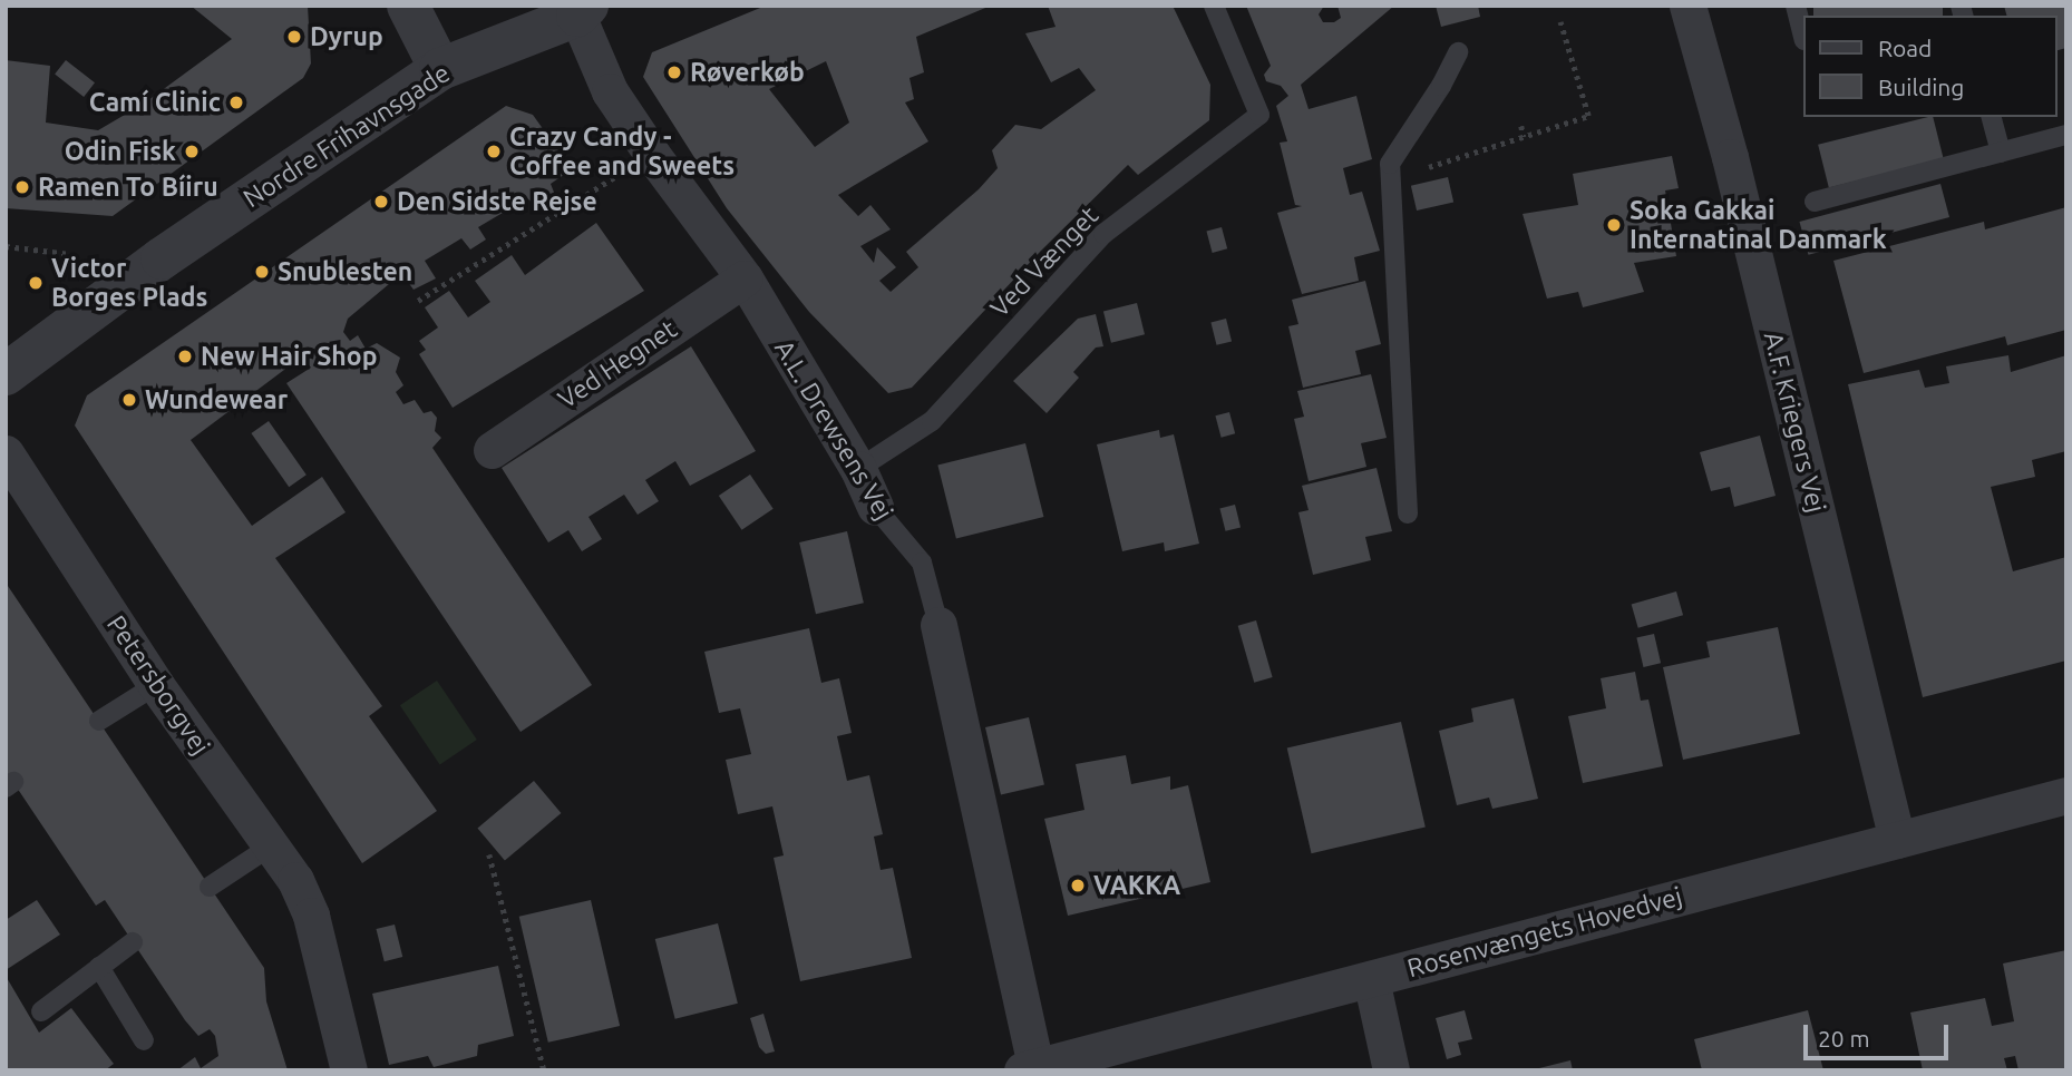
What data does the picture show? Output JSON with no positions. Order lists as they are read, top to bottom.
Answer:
{
  "streets": {
    "street": [
      "Nordre Frihavnsgade",
      "Ved Hegnet",
      "A.F. Kriegers Vej",
      "A.L. Drewsens Vej",
      "Petersborgvej",
      "Rosenvængets Hovedvej"
    ],
    "lane": ["Ved Vænget"]
  },
  "crossings": [
    ["Nordre Frihavnsgade", "A.L. Drewsens Vej"],
    ["Ved Vænget", "A.L. Drewsens Vej"],
    ["Ved Hegnet", "A.L. Drewsens Vej"],
    ["A.F. Kriegers Vej", "Rosenvængets Hovedvej"],
    ["A.L. Drewsens Vej", "Rosenvængets Hovedvej"]
  ],
  "places": [
    "Dyrup",
    "Røverkøb",
    "Camí Clinic",
    "Odin Fisk",
    "Crazy Candy - Coffee and Sweets",
    "Ramen To Bíiru",
    "Den Sidste Rejse",
    "Soka Gakkai Internatinal Danmark",
    "Snublesten",
    "Victor Borges Plads",
    "New Hair Shop",
    "Wundewear",
    "VAKKA"
  ],
  "legend": ["Road", "Building"],
  "scale_bar": "20 m"
}
